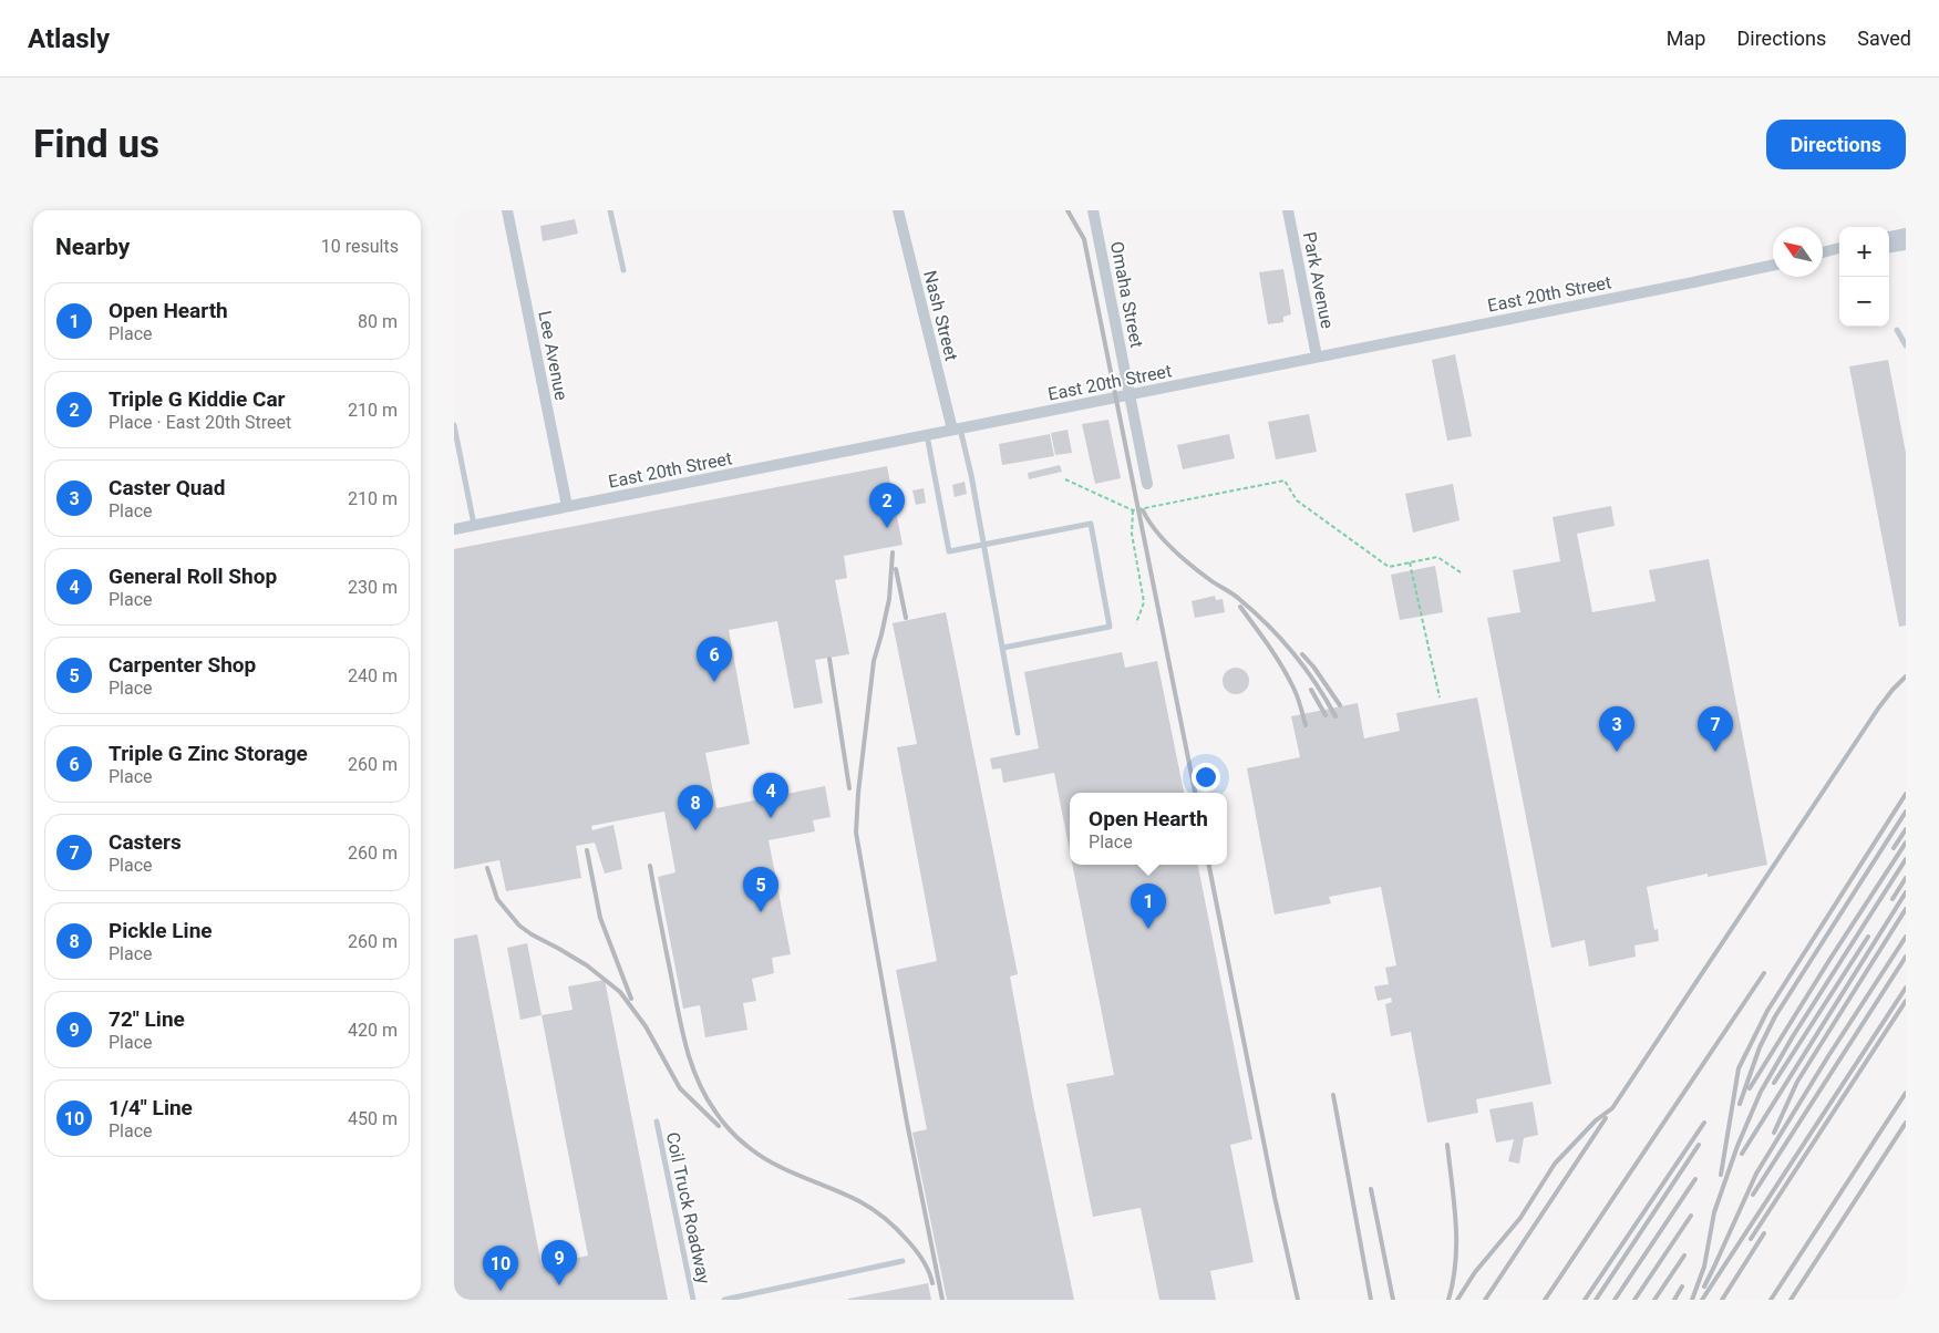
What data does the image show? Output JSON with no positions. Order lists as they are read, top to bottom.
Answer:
{
  "streets": {
    "street": [
      "Park Avenue",
      "East 20th Street",
      "Omaha Street",
      "Nash Street",
      "Lee Avenue"
    ],
    "lane": ["Coil Truck Roadway"]
  },
  "crossings": [
    ["Park Avenue", "East 20th Street"],
    ["East 20th Street", "Omaha Street"],
    ["East 20th Street", "Nash Street"],
    ["East 20th Street", "Lee Avenue"]
  ],
  "north": "top left",
  "page": {
    "header": "Atlasly",
    "nav": ["Map", "Directions", "Saved"],
    "buttons": "Directions",
    "title": "Find us",
    "heading": ["Nearby", "10 results"],
    "map_buttons": ["+", "−"],
    "list": [
      {
        "mark": "1",
        "name": "Open Hearth",
        "note": "Place",
        "value": "80 m"
      },
      {
        "mark": "2",
        "name": "Triple G Kiddie Car",
        "note": "Place · East 20th Street",
        "value": "210 m"
      },
      {
        "mark": "3",
        "name": "Caster Quad",
        "note": "Place",
        "value": "210 m"
      },
      {
        "mark": "4",
        "name": "General Roll Shop",
        "note": "Place",
        "value": "230 m"
      },
      {
        "mark": "5",
        "name": "Carpenter Shop",
        "note": "Place",
        "value": "240 m"
      },
      {
        "mark": "6",
        "name": "Triple G Zinc Storage",
        "note": "Place",
        "value": "260 m"
      },
      {
        "mark": "7",
        "name": "Casters",
        "note": "Place",
        "value": "260 m"
      },
      {
        "mark": "8",
        "name": "Pickle Line",
        "note": "Place",
        "value": "260 m"
      },
      {
        "mark": "9",
        "name": "72\" Line",
        "note": "Place",
        "value": "420 m"
      },
      {
        "mark": "10",
        "name": "1/4\" Line",
        "note": "Place",
        "value": "450 m"
      }
    ],
    "pins": [
      "2",
      "6",
      "3",
      "7",
      "4",
      "8",
      "5",
      "1",
      "9",
      "10"
    ],
    "popup": ["Open Hearth", "Place"]
  }
}
